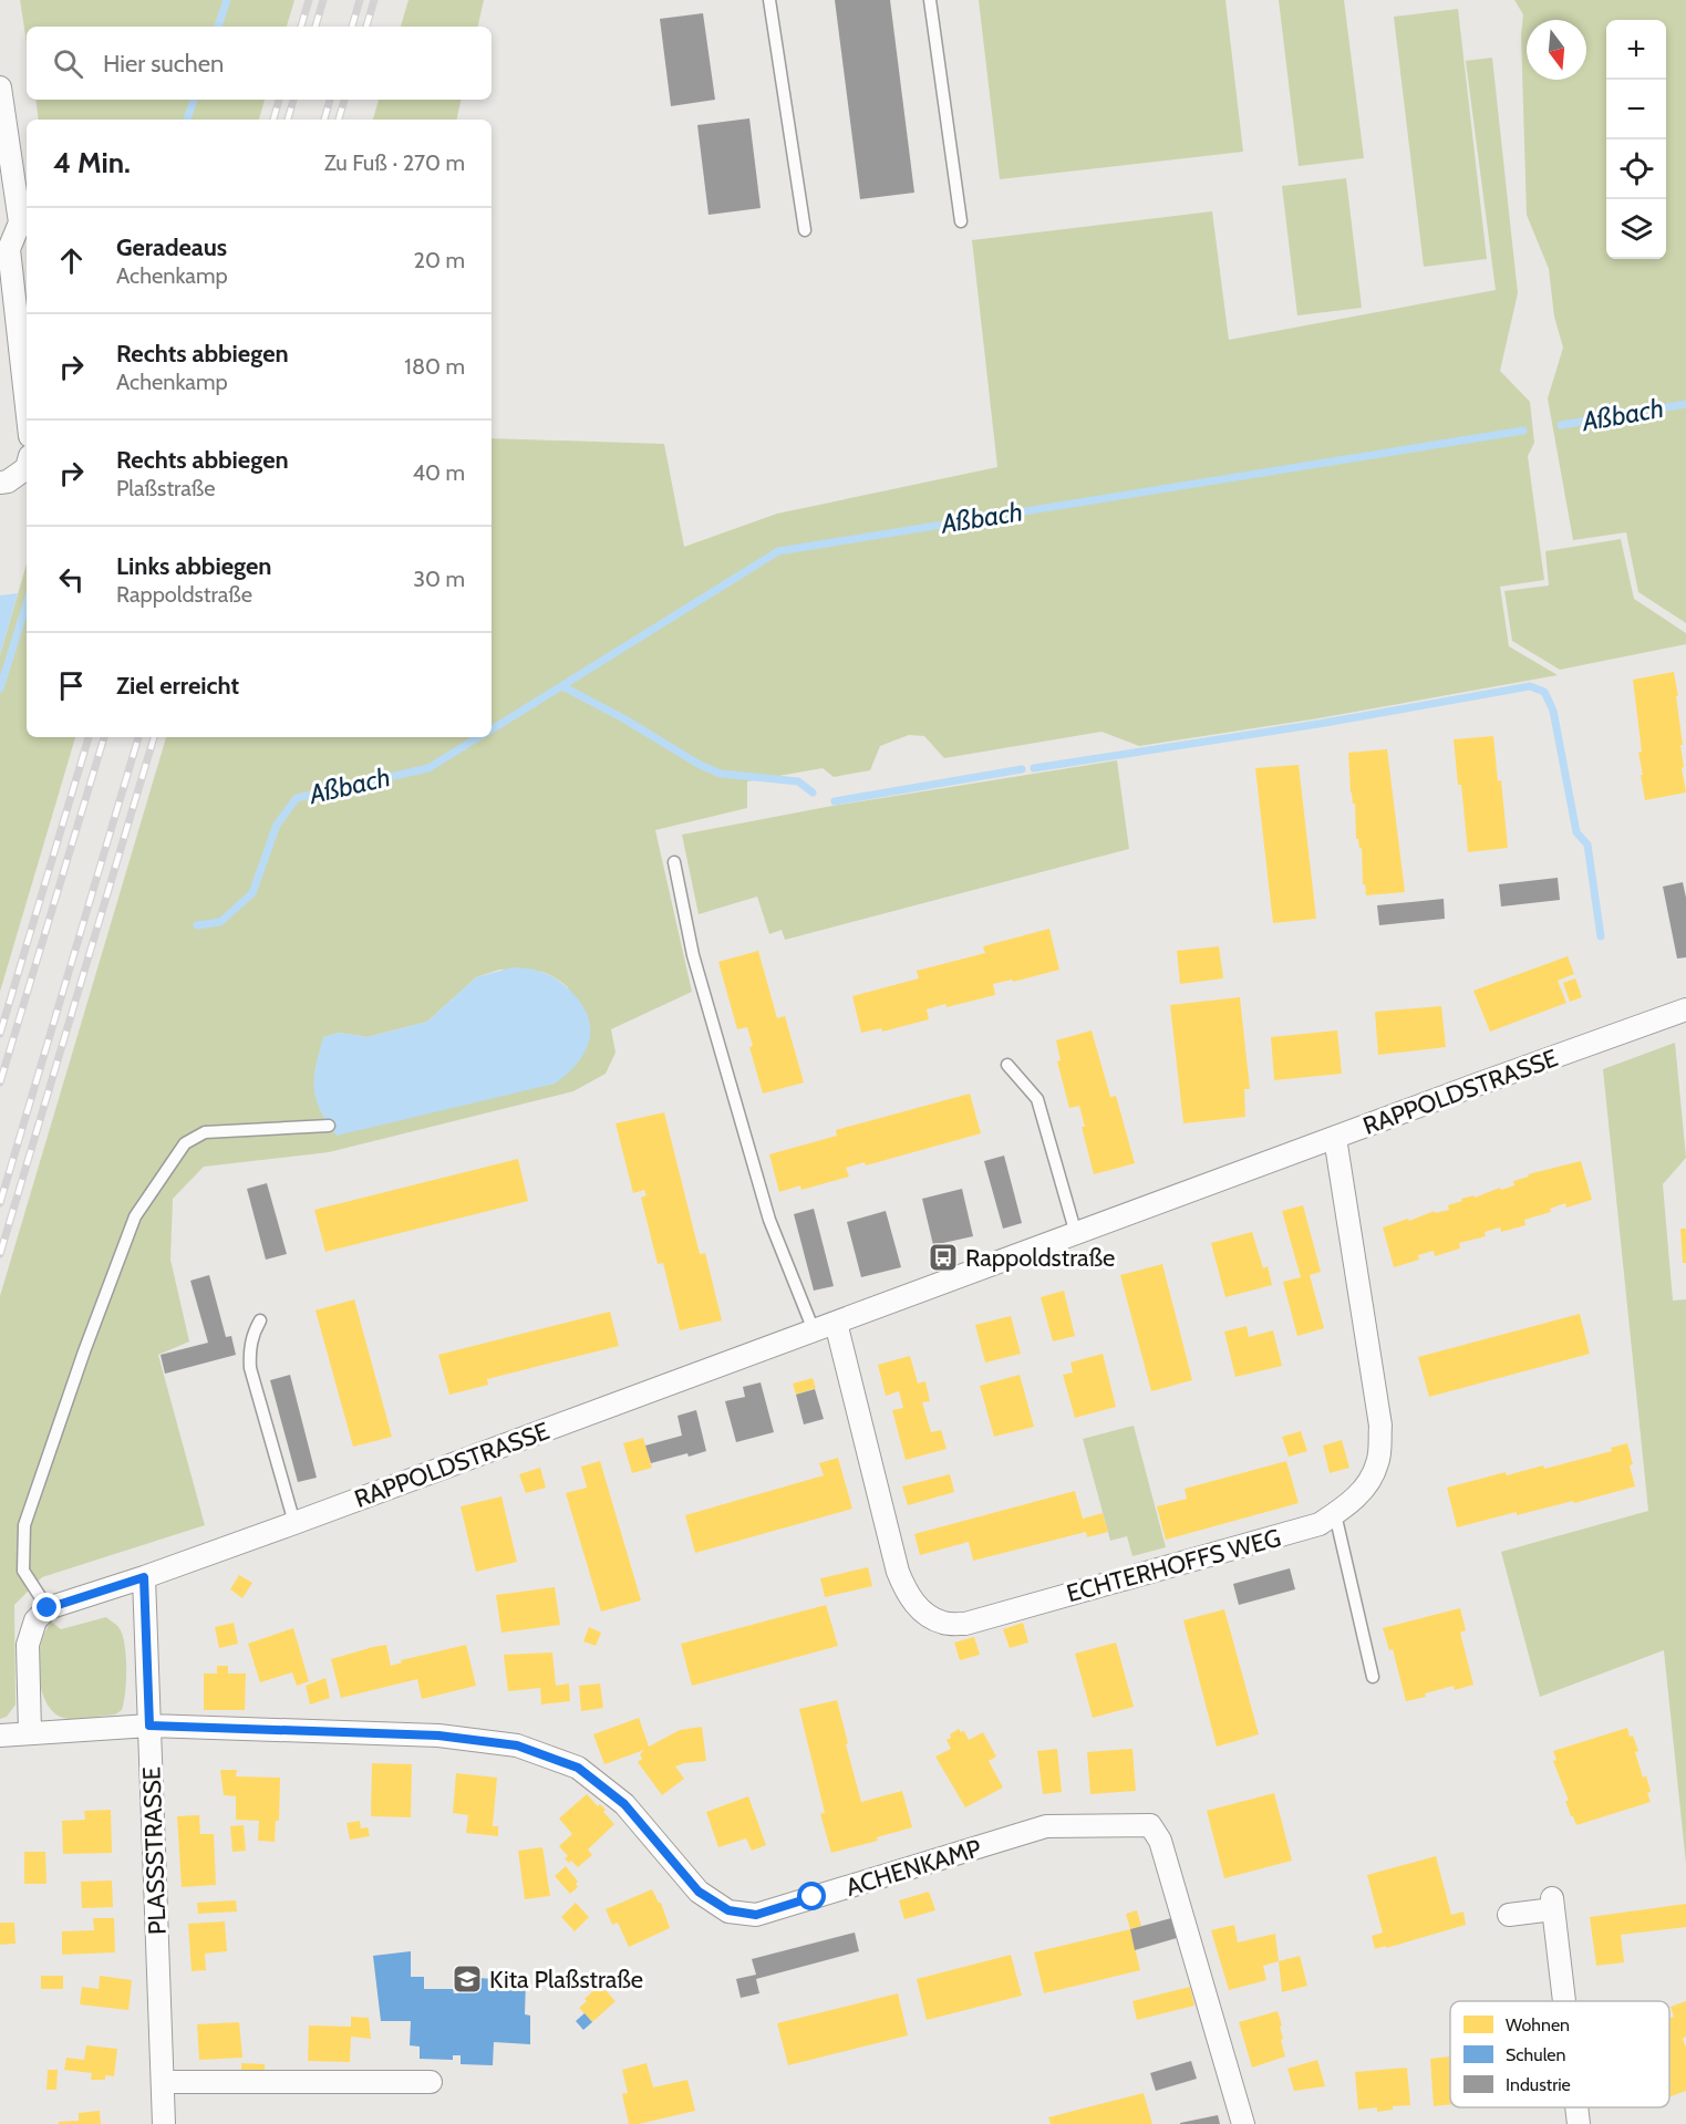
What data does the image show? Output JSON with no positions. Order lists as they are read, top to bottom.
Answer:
{
  "streets": {
    "street": [
      "RAPPOLDSTRASSE",
      "ECHTERHOFFS WEG",
      "PLASSSTRASSE",
      "ACHENKAMP"
    ]
  },
  "crossings": [
    ["RAPPOLDSTRASSE", "ECHTERHOFFS WEG"],
    ["RAPPOLDSTRASSE", "PLASSSTRASSE"],
    ["PLASSSTRASSE", "ACHENKAMP"]
  ],
  "water": ["Aßbach"],
  "places": {
    "bus stop": ["Rappoldstraße"],
    "school or university": ["Kita Plaßstraße"]
  },
  "legend": ["Wohnen", "Schulen", "Industrie"],
  "north": "bottom",
  "page": {
    "map_buttons": ["+", "−"],
    "search": "Hier suchen",
    "heading": ["4 Min.", "Zu Fuß · 270 m"],
    "list": [
      ["Geradeaus", "Achenkamp", "20 m"],
      ["Rechts abbiegen", "Achenkamp", "180 m"],
      ["Rechts abbiegen", "Plaßstraße", "40 m"],
      ["Links abbiegen", "Rappoldstraße", "30 m"],
      "Ziel erreicht"
    ]
  }
}
